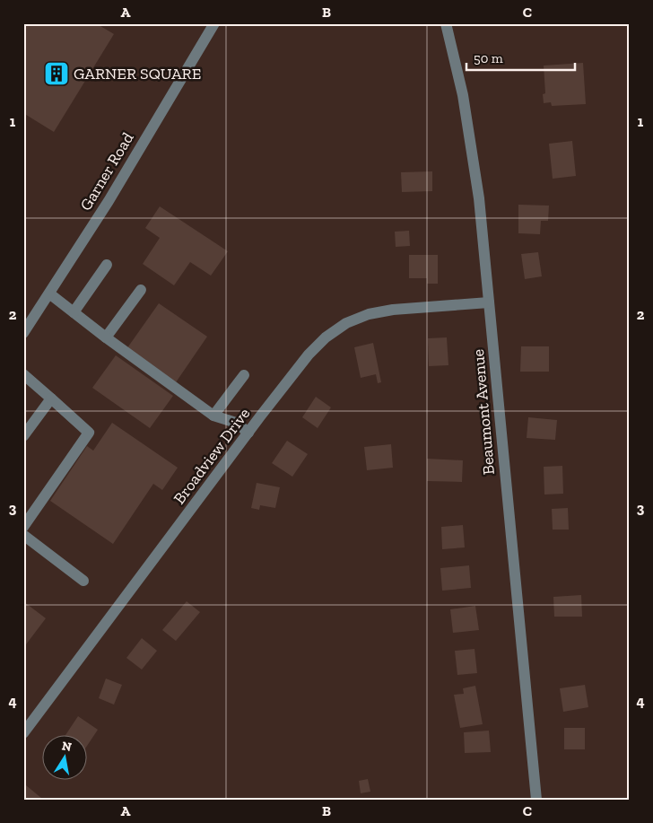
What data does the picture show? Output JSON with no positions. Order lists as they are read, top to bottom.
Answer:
{
  "streets": {
    "street": ["Garner Road", "Beaumont Avenue", "Broadview Drive"]
  },
  "crossings": [
    ["Beaumont Avenue", "Broadview Drive"]
  ],
  "places": {
    "building": ["GARNER SQUARE"]
  },
  "scale_bar": "50 m",
  "north": "top",
  "grid": {
    "columns": ["A", "B", "C"],
    "rows": [
      "1",
      "2",
      "3",
      "4"
    ]
  }
}
